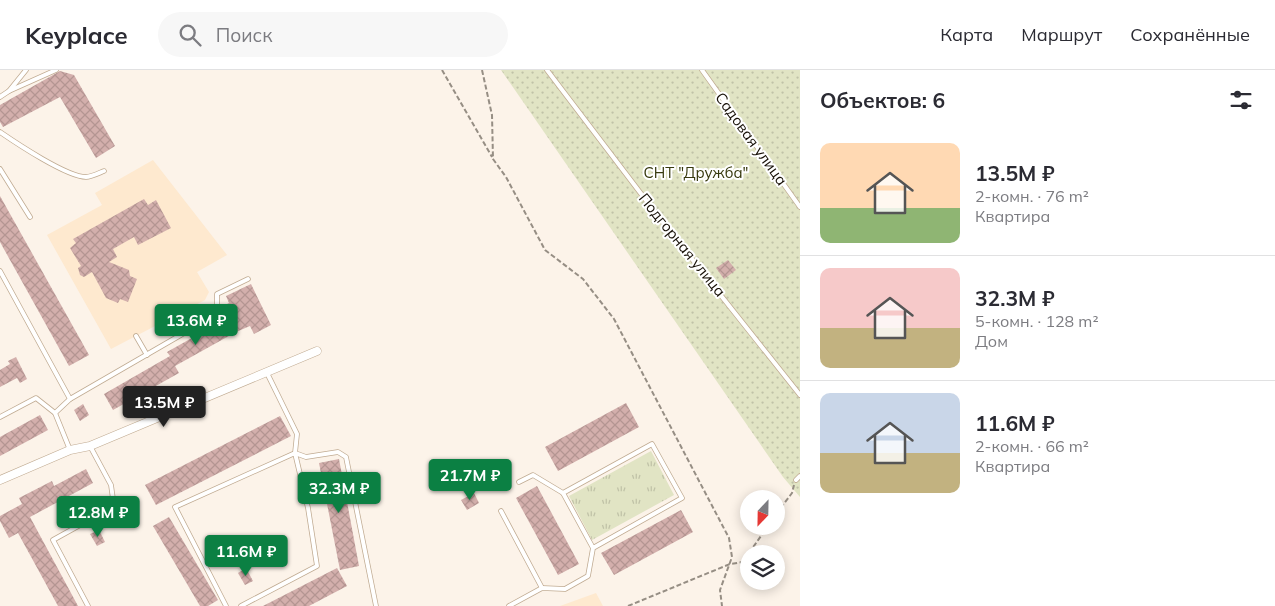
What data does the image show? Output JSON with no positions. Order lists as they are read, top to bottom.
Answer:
{
  "streets": {
    "lane": ["Садовая улица", "Подгорная улица"]
  },
  "parks": ["СНТ \"Дружба\""],
  "north": "bottom",
  "page": {
    "header": "Keyplace",
    "search": "Поиск",
    "nav": ["Карта", "Маршрут", "Сохранённые"],
    "heading": "Объектов: 6",
    "list": [
      {
        "name": "13.5M ₽",
        "note": "2-комн. · 76 m² · Квартира"
      },
      {
        "name": "32.3M ₽",
        "note": "5-комн. · 128 m² · Дом"
      },
      {
        "name": "11.6M ₽",
        "note": "2-комн. · 66 m² · Квартира"
      }
    ],
    "price": [
      "13.6M ₽",
      "13.5M ₽",
      "21.7M ₽",
      "32.3M ₽",
      "12.8M ₽",
      "11.6M ₽"
    ]
  }
}
